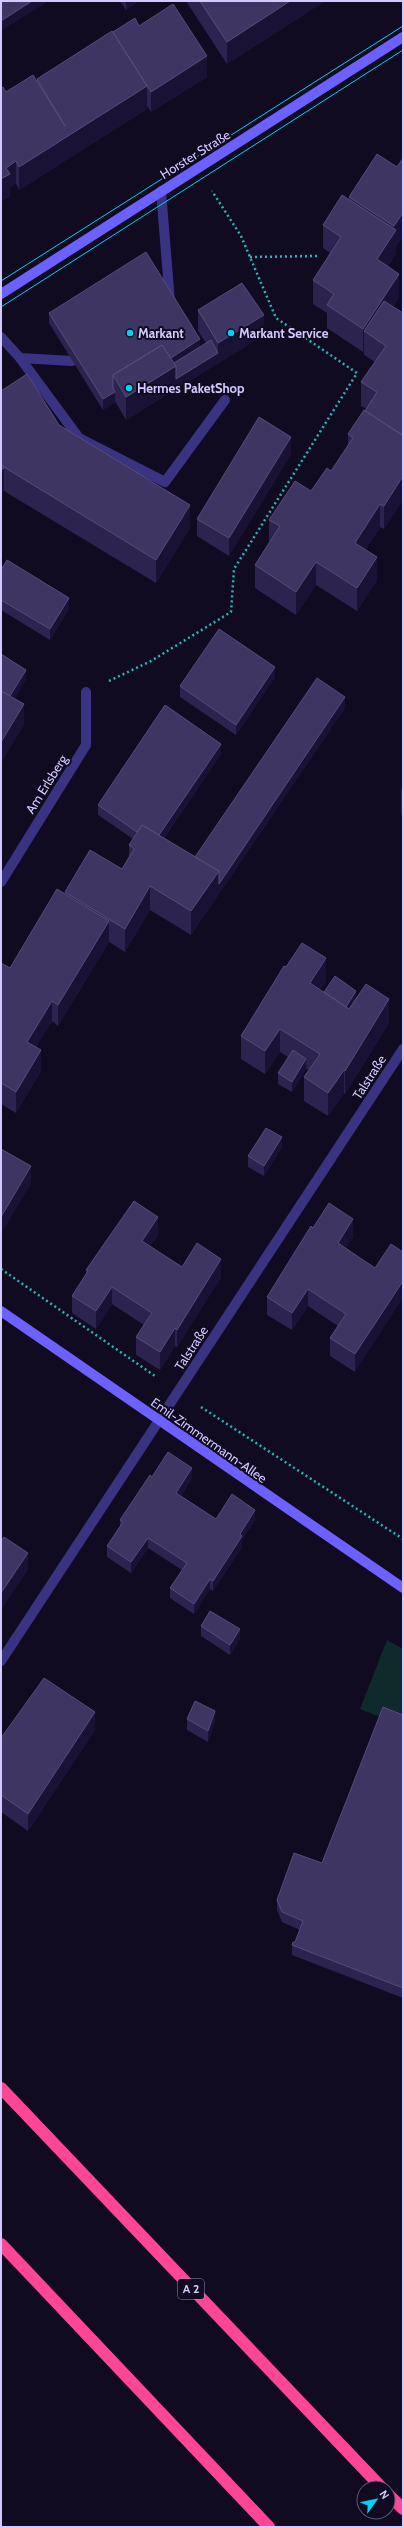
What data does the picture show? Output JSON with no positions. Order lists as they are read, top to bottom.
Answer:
{
  "streets": {
    "highway": ["A 2"],
    "main road": ["Horster Straße", "Emil-Zimmermann-Allee"],
    "street": ["Am Erlsberg", "Talstraße"]
  },
  "crossings": [
    ["Talstraße", "Emil-Zimmermann-Allee"]
  ],
  "places": ["Markant", "Markant Service", "Hermes PaketShop"],
  "north": "top right"
}
